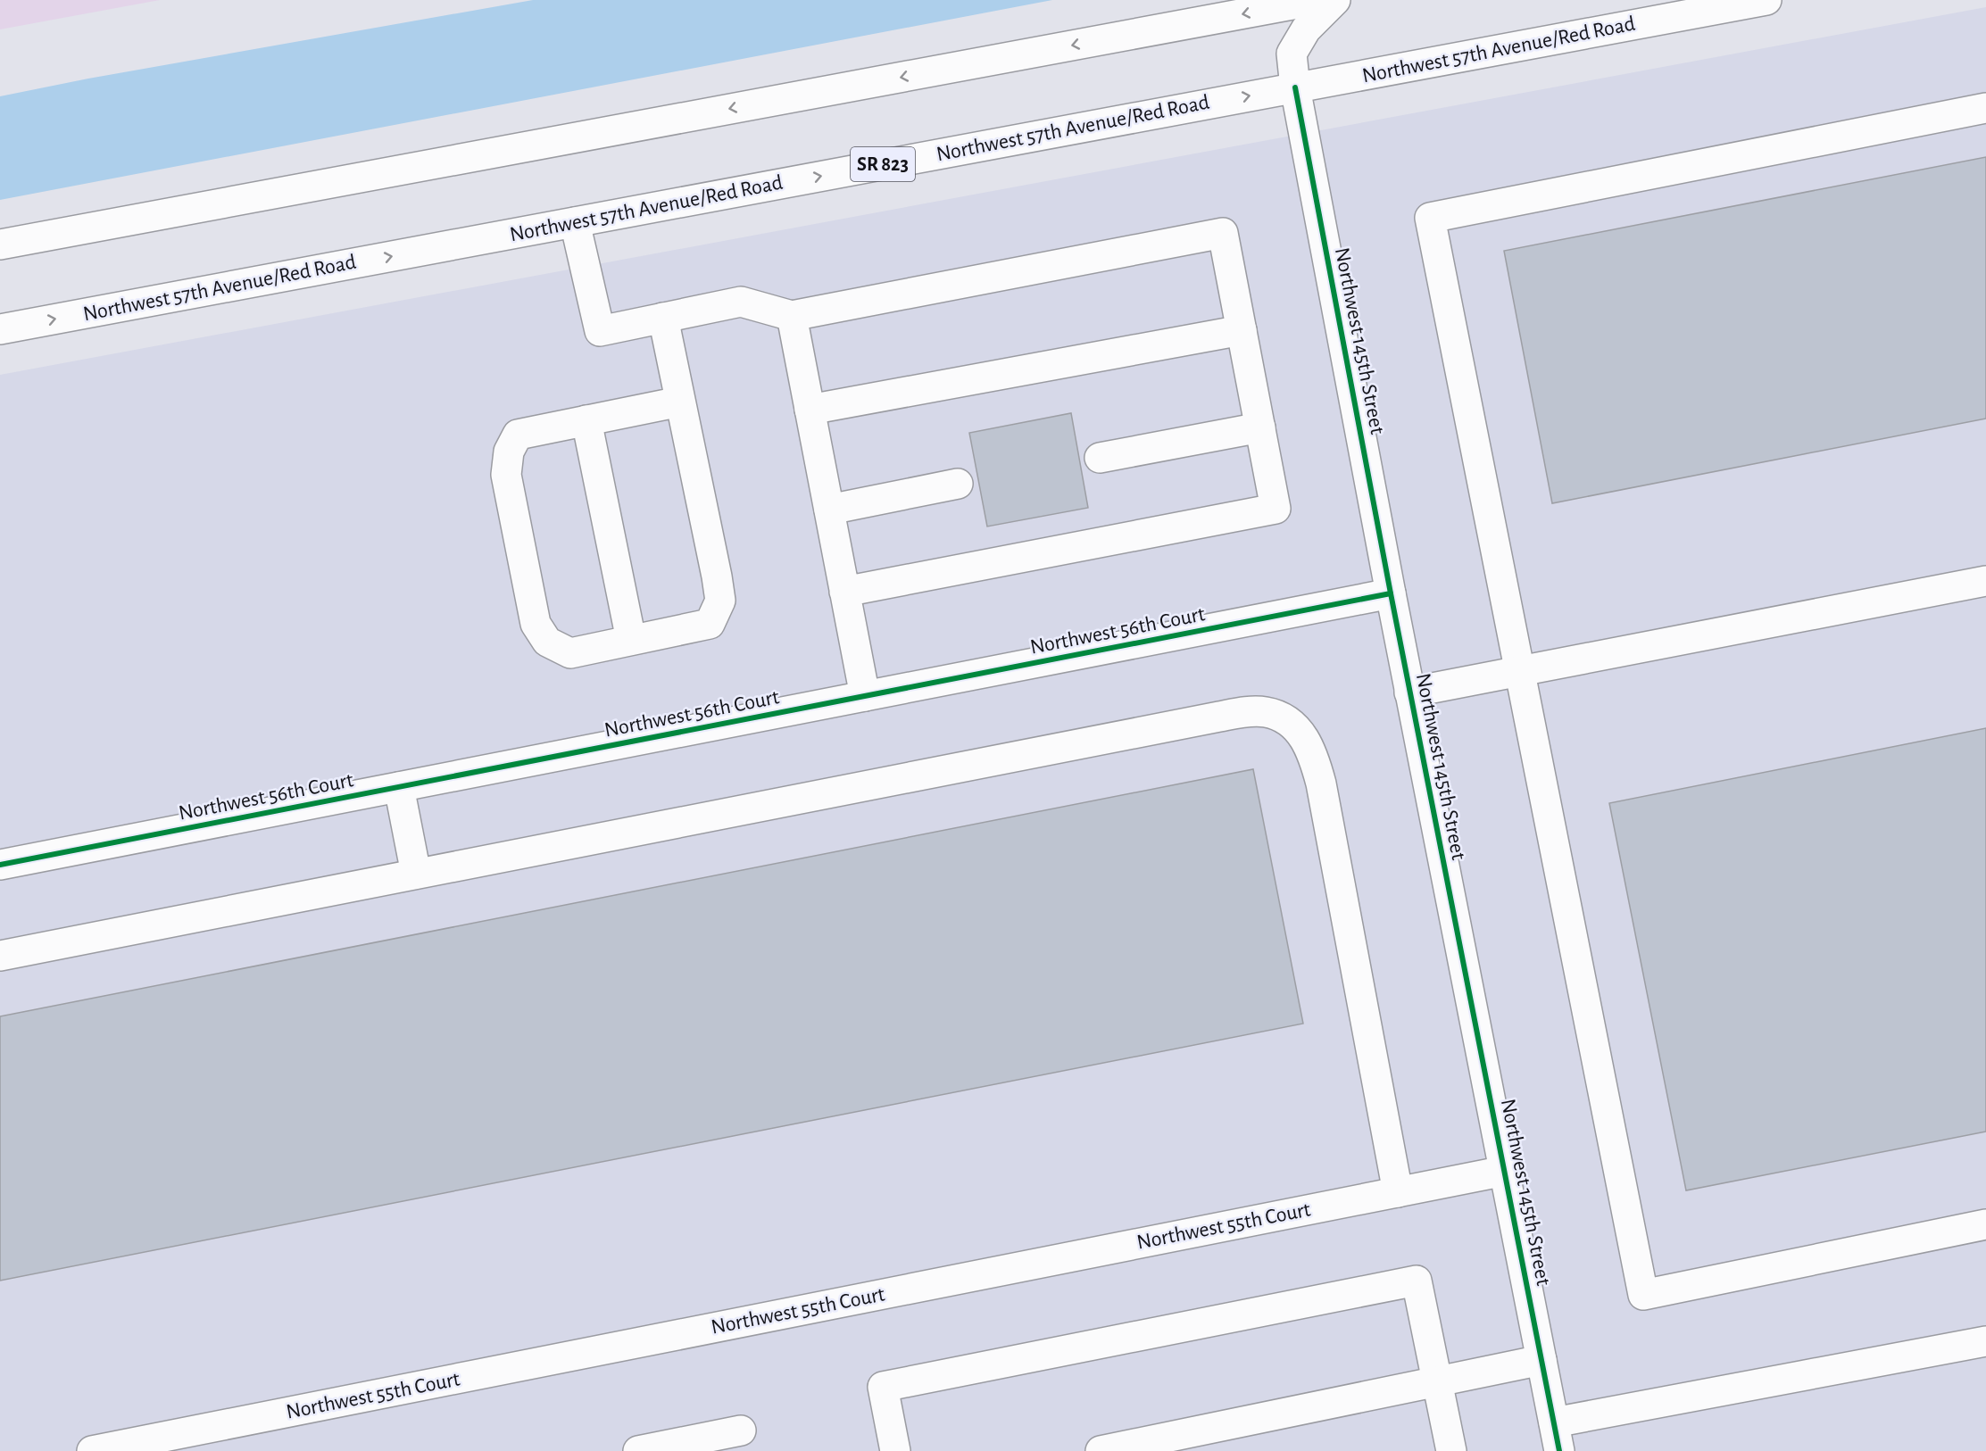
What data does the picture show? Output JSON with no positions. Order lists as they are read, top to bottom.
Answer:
{
  "streets": {
    "main road": [
      "Northwest 57th Avenue/Red Road",
      "SR 823",
      "Northwest 145th Street",
      "Northwest 56th Court",
      "Northwest 55th Court"
    ]
  },
  "crossings": [
    ["Northwest 57th Avenue/Red Road", "Northwest 145th Street"],
    ["Northwest 145th Street", "Northwest 56th Court"],
    ["Northwest 145th Street", "Northwest 55th Court"]
  ]
}
